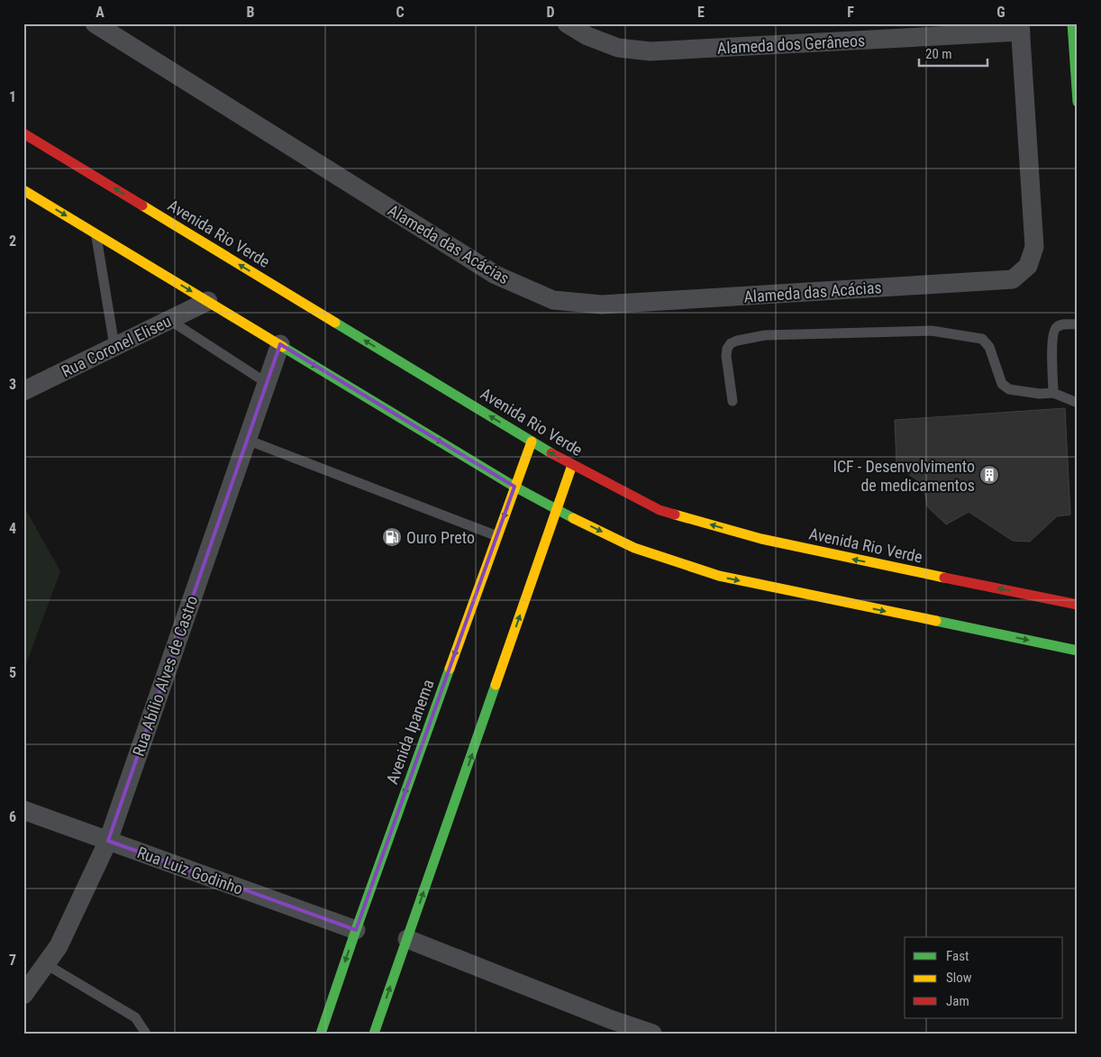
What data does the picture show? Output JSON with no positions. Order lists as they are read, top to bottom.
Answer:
{
  "streets": {
    "main road": ["Avenida Rio Verde", "Avenida Ipanema"],
    "street": [
      "Alameda dos Gerâneos",
      "Alameda das Acácias",
      "Rua Coronel Eliseu",
      "Rua Abílio Alves de Castro",
      "Rua Luiz Godinho"
    ]
  },
  "crossings": [
    ["Alameda dos Gerâneos", "Alameda das Acácias"],
    ["Avenida Rio Verde", "Avenida Ipanema"],
    ["Rua Abílio Alves de Castro", "Rua Luiz Godinho"],
    ["Avenida Ipanema", "Rua Luiz Godinho"]
  ],
  "places": {
    "building": ["ICF - Desenvolvimento de medicamentos"],
    "fuel station": ["Ouro Preto"]
  },
  "legend": ["Fast", "Slow", "Jam"],
  "scale_bar": "20 m",
  "grid": {
    "columns": [
      "A",
      "B",
      "C",
      "D",
      "E",
      "F",
      "G"
    ],
    "rows": [
      "1",
      "2",
      "3",
      "4",
      "5",
      "6",
      "7"
    ]
  }
}
